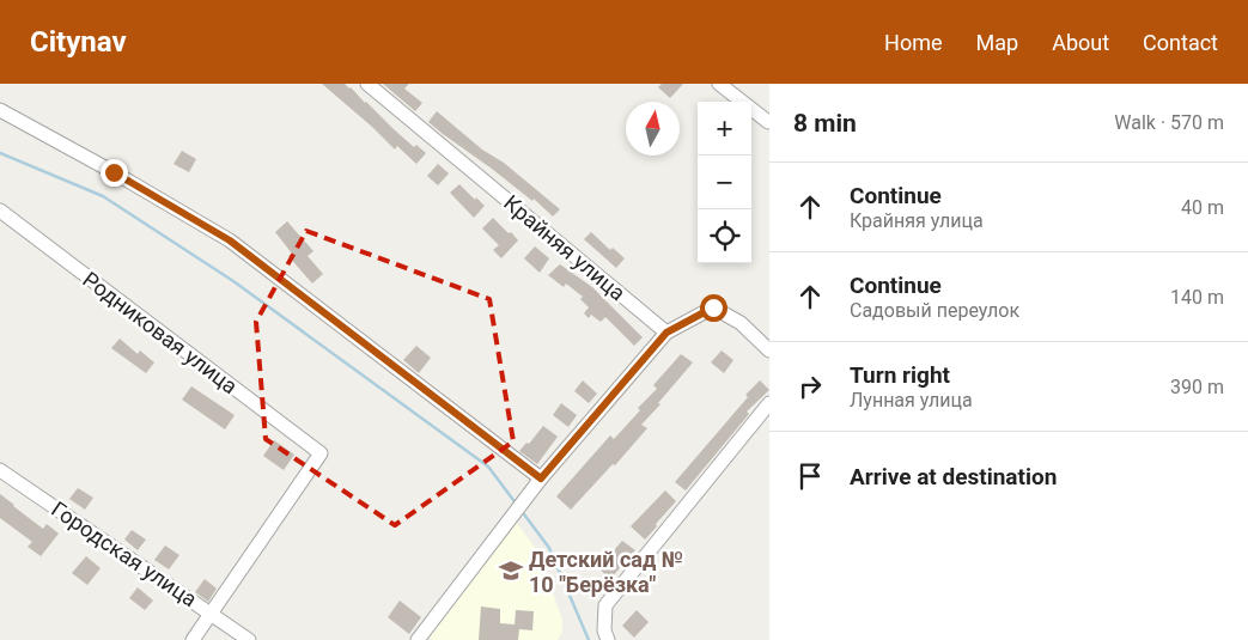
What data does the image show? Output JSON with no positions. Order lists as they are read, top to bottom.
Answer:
{
  "streets": {
    "street": ["Крайняя улица", "Родниковая улица", "Городская улица"]
  },
  "crossings": [
    ["Родниковая улица", "Городская улица"]
  ],
  "places": {
    "school or university": ["Детский сад № 10 \"Берёзка\""]
  },
  "north": "top",
  "page": {
    "header": "Citynav",
    "nav": [
      "Home",
      "Map",
      "About",
      "Contact"
    ],
    "heading": ["8 min", "Walk · 570 m"],
    "map_buttons": ["+", "−"],
    "list": [
      ["Continue", "Крайняя улица", "40 m"],
      ["Continue", "Садовый переулок", "140 m"],
      ["Turn right", "Лунная улица", "390 m"],
      "Arrive at destination"
    ]
  }
}
